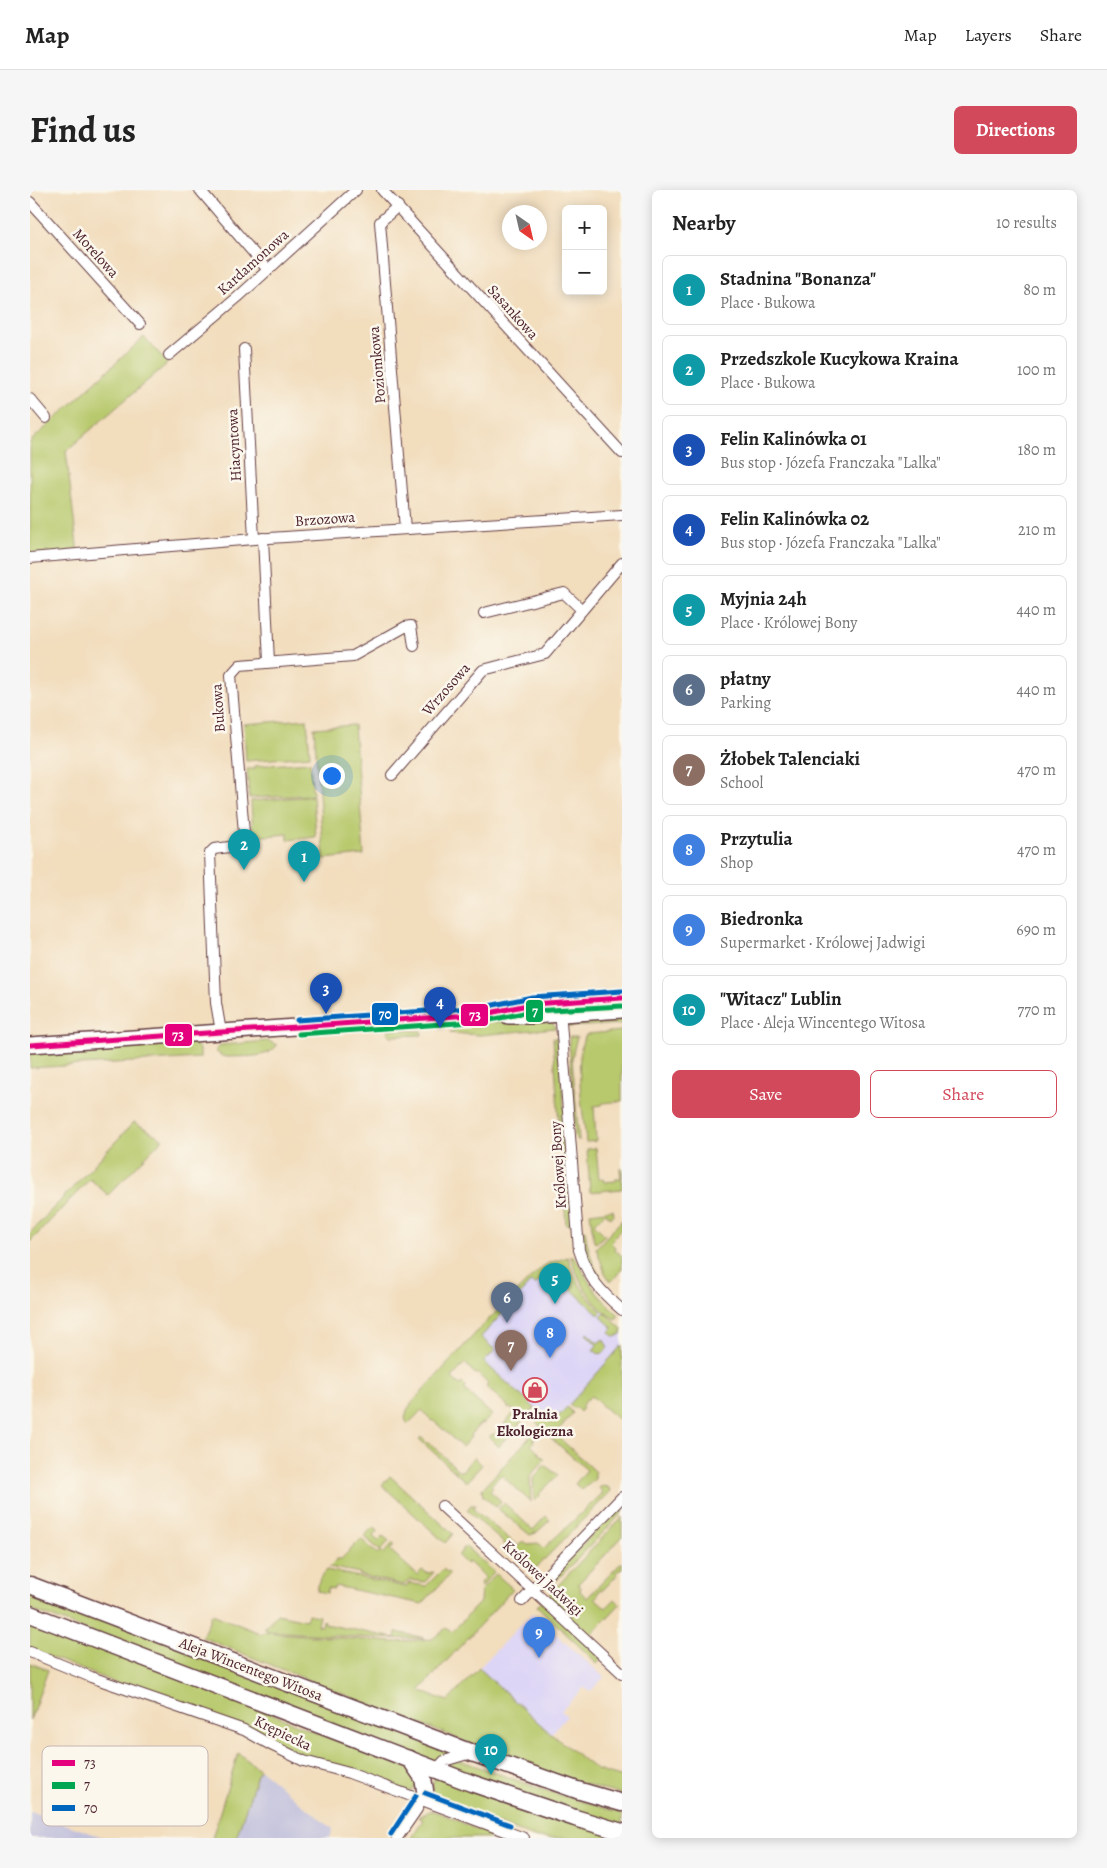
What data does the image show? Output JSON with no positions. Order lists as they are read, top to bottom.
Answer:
{
  "streets": {
    "main road": ["Aleja Wincentego Witosa"],
    "street": [
      "Morelowa",
      "Kardamonowa",
      "Sasankowa",
      "Poziomkowa",
      "Hiacyntowa",
      "Brzozowa",
      "Wrzosowa",
      "Bukowa",
      "Królowej Bony",
      "Królowej Jadwigi",
      "Krępiecka"
    ]
  },
  "crossings": [
    ["Sasankowa", "Poziomkowa"],
    ["Poziomkowa", "Brzozowa"],
    ["Hiacyntowa", "Brzozowa"]
  ],
  "places": {
    "shop": ["Pralnia Ekologiczna"]
  },
  "lines": ["transit line 70", "transit line 73", "transit line 7"],
  "legend": ["73", "7", "70"],
  "north": "bottom right",
  "page": {
    "header": "Map",
    "nav": ["Map", "Layers", "Share"],
    "title": "Find us",
    "buttons": [
      "Directions",
      ["Save", "Share"]
    ],
    "heading": ["Nearby", "10 results"],
    "map_buttons": ["+", "−"],
    "list": [
      {
        "mark": "1",
        "name": "Stadnina \"Bonanza\"",
        "note": "Place · Bukowa",
        "value": "80 m"
      },
      {
        "mark": "2",
        "name": "Przedszkole Kucykowa Kraina",
        "note": "Place · Bukowa",
        "value": "100 m"
      },
      {
        "mark": "3",
        "name": "Felin Kalinówka 01",
        "note": "Bus stop · Józefa Franczaka \"Lalka\"",
        "value": "180 m"
      },
      {
        "mark": "4",
        "name": "Felin Kalinówka 02",
        "note": "Bus stop · Józefa Franczaka \"Lalka\"",
        "value": "210 m"
      },
      {
        "mark": "5",
        "name": "Myjnia 24h",
        "note": "Place · Królowej Bony",
        "value": "440 m"
      },
      {
        "mark": "6",
        "name": "płatny",
        "note": "Parking",
        "value": "440 m"
      },
      {
        "mark": "7",
        "name": "Żłobek Talenciaki",
        "note": "School",
        "value": "470 m"
      },
      {
        "mark": "8",
        "name": "Przytulia",
        "note": "Shop",
        "value": "470 m"
      },
      {
        "mark": "9",
        "name": "Biedronka",
        "note": "Supermarket · Królowej Jadwigi",
        "value": "690 m"
      },
      {
        "mark": "10",
        "name": "\"Witacz\" Lublin",
        "note": "Place · Aleja Wincentego Witosa",
        "value": "770 m"
      }
    ],
    "pins": [
      "2",
      "1",
      "3",
      "4",
      "5",
      "6",
      "8",
      "7",
      "9",
      "10"
    ]
  }
}
